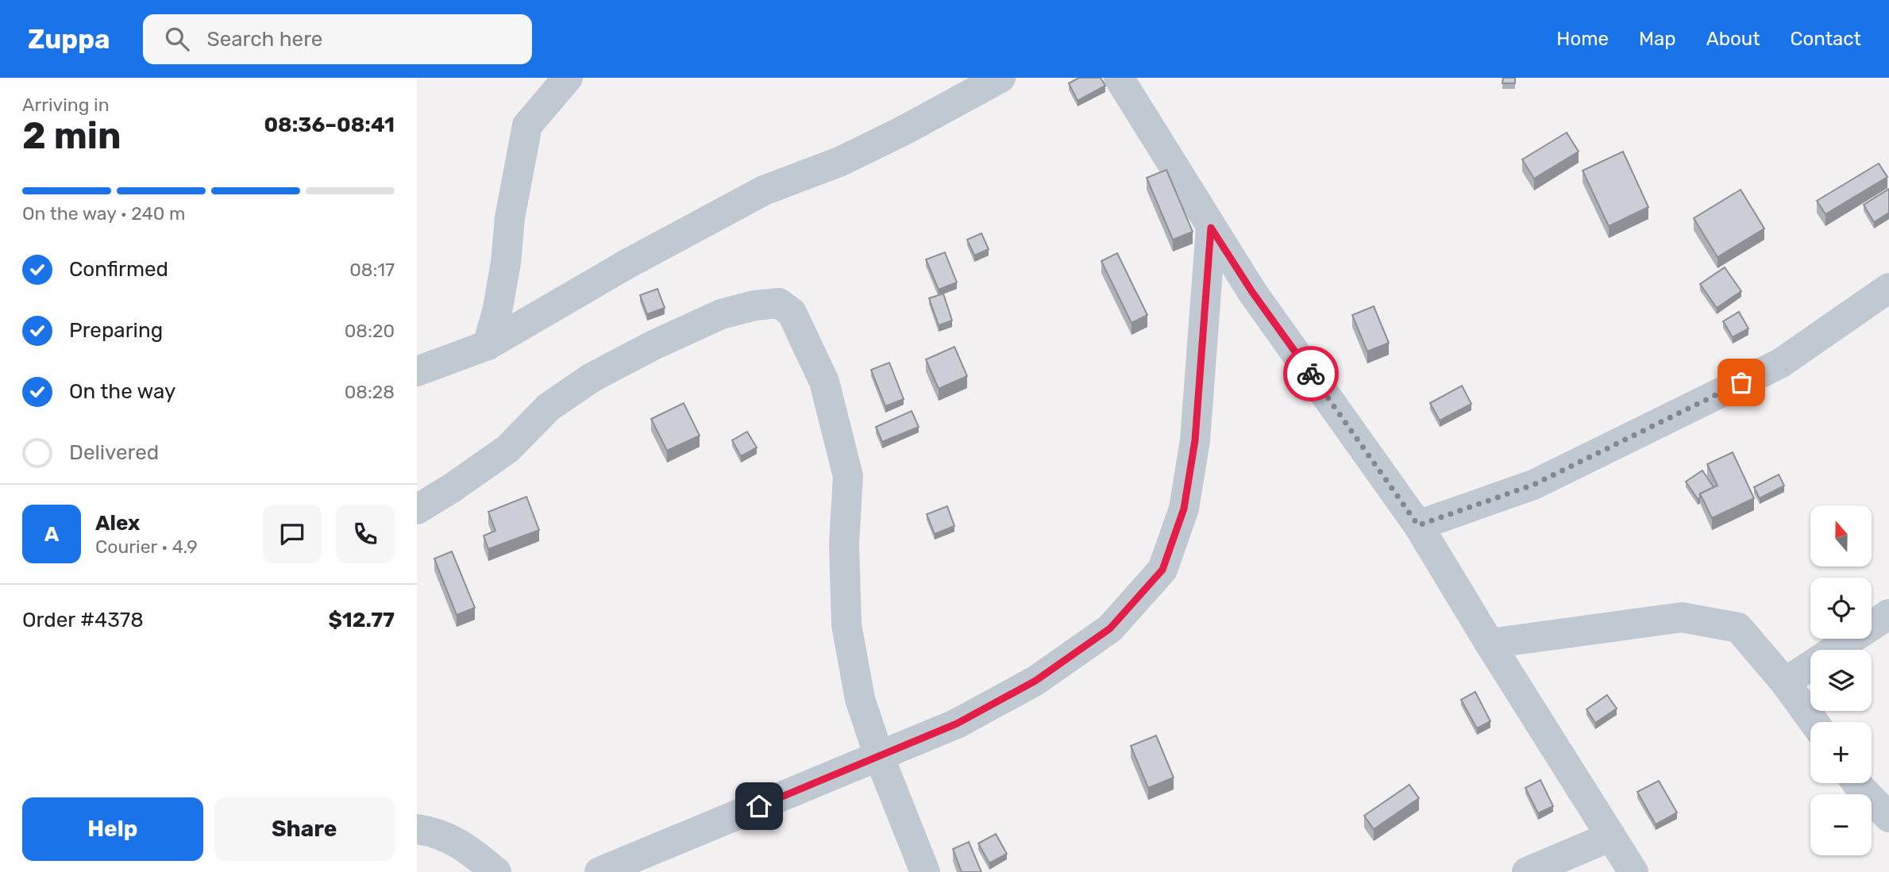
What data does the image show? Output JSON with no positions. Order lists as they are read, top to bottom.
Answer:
{
  "north": "top",
  "page": {
    "header": "Zuppa",
    "search": "Search here",
    "nav": [
      "Home",
      "Map",
      "About",
      "Contact"
    ],
    "heading": ["2 min", "Arriving in", "08:36–08:41"],
    "panel": [
      "Alex",
      "Courier · 4.9",
      "Order #4378",
      "$12.77"
    ],
    "bar": "On the way · 240 m",
    "list": [
      ["Confirmed", "08:17"],
      ["Preparing", "08:20"],
      ["On the way", "08:28"],
      "Delivered"
    ],
    "round": "A",
    "map_buttons": ["+", "−"],
    "buttons": ["Help", "Share"]
  }
}
